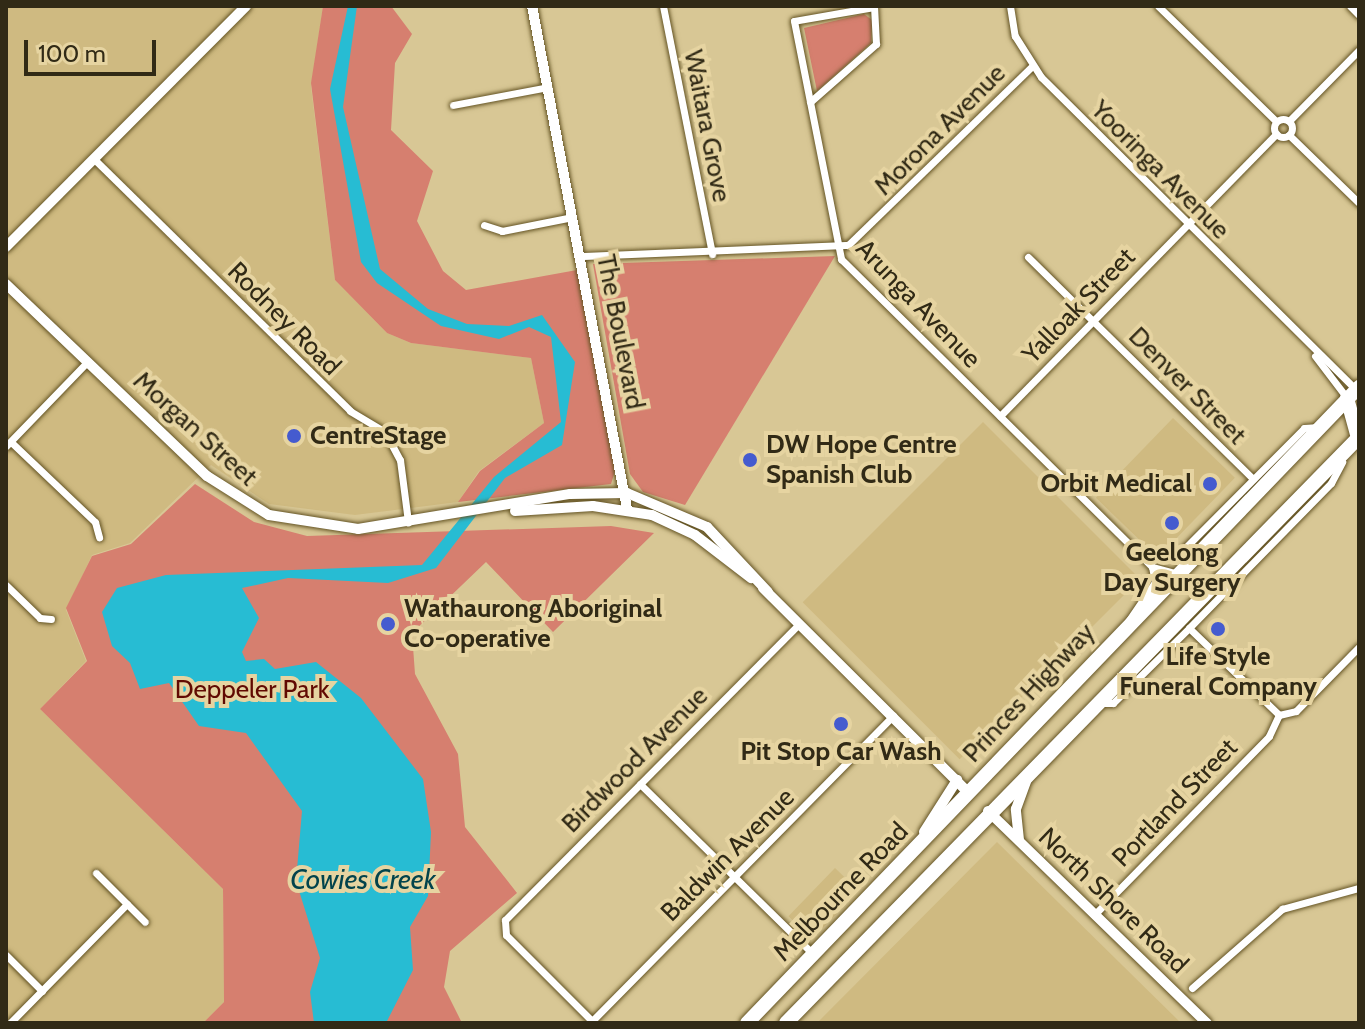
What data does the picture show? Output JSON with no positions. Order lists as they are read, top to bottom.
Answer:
{
  "streets": {
    "highway": ["Princes Highway", "Melbourne Road"],
    "main road": ["The Boulevard", "Morgan Street", "North Shore Road"],
    "street": [
      "Waitara Grove",
      "Morona Avenue",
      "Yooringa Avenue",
      "Arunga Avenue",
      "Yalloak Street",
      "Rodney Road",
      "Denver Street",
      "Birdwood Avenue",
      "Portland Street",
      "Baldwin Avenue"
    ]
  },
  "crossings": [
    ["Waitara Grove", "Arunga Avenue"],
    ["Morona Avenue", "Yooringa Avenue"],
    ["Morona Avenue", "Arunga Avenue"],
    ["Yooringa Avenue", "Yalloak Street"],
    ["Yooringa Avenue", "Princes Highway"],
    ["Arunga Avenue", "Yalloak Street"],
    ["Arunga Avenue", "The Boulevard"],
    ["Yalloak Street", "Denver Street"],
    ["Rodney Road", "Morgan Street"],
    ["The Boulevard", "Morgan Street"],
    ["Princes Highway", "Melbourne Road"],
    ["Princes Highway", "North Shore Road"],
    ["Birdwood Avenue", "Baldwin Avenue"],
    ["Portland Street", "North Shore Road"],
    ["Melbourne Road", "North Shore Road"]
  ],
  "water": ["Cowies Creek"],
  "parks": ["Deppeler Park"],
  "places": [
    "CentreStage",
    "DW Hope Centre Spanish Club",
    "Orbit Medical",
    "Geelong Day Surgery",
    "Wathaurong Aboriginal Co-operative",
    "Life Style Funeral Company",
    "Pit Stop Car Wash"
  ],
  "scale_bar": "100 m"
}
